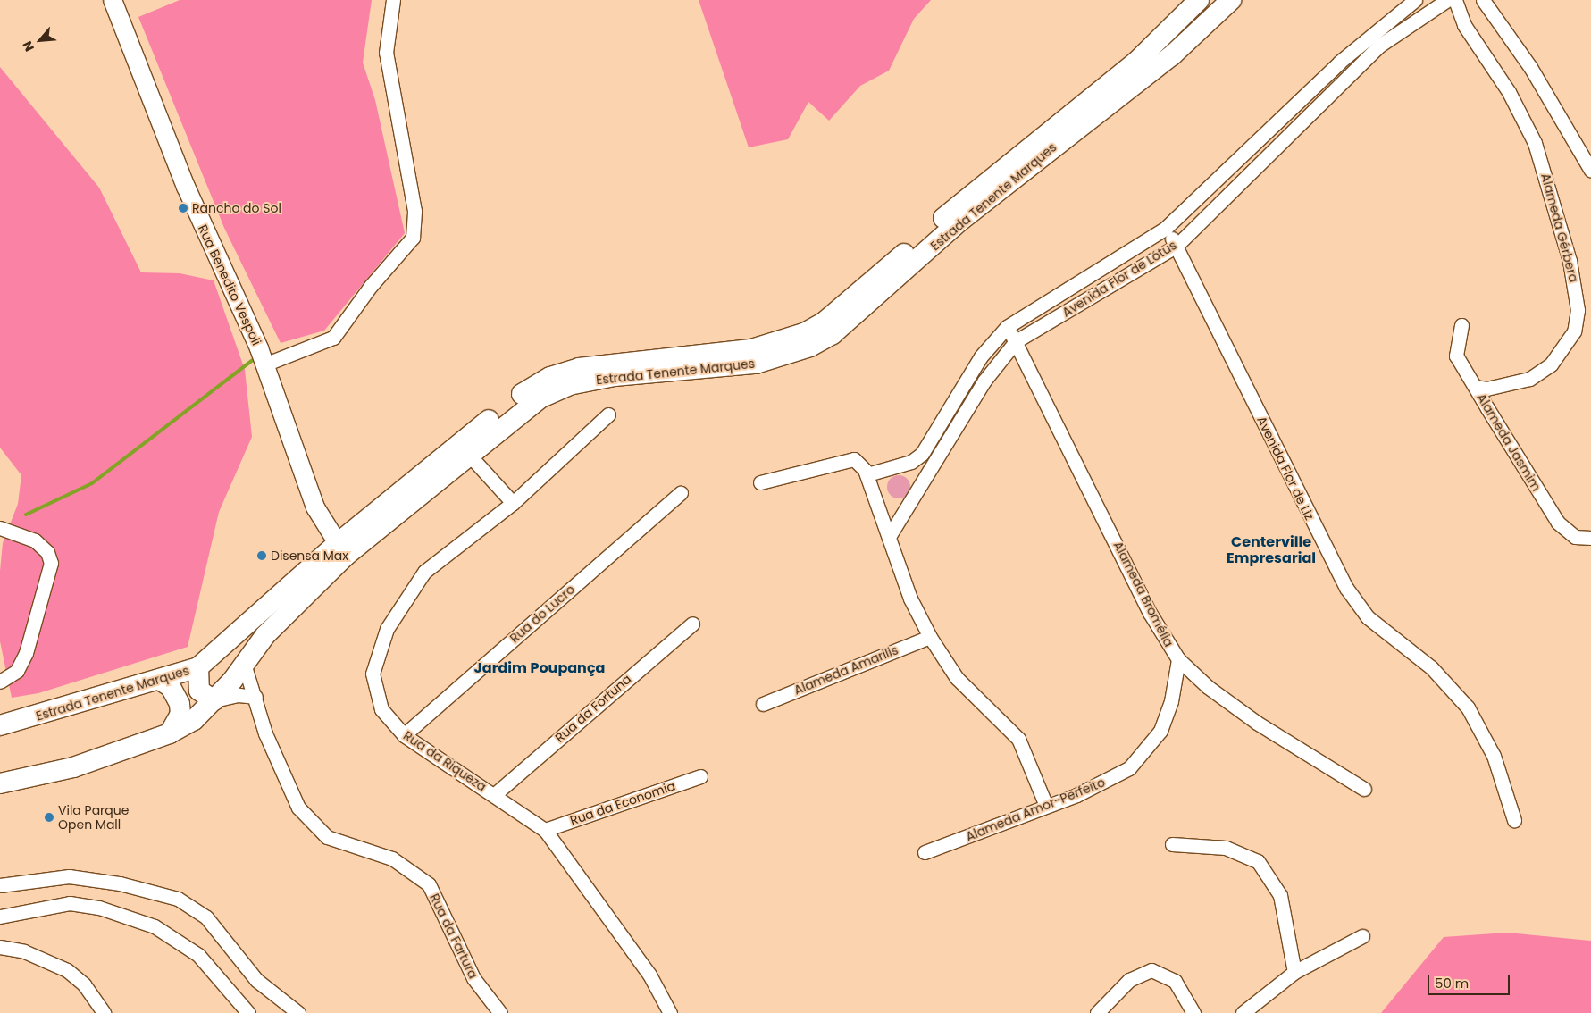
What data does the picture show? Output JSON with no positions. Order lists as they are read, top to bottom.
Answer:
{
  "streets": {
    "main road": ["Estrada Tenente Marques"],
    "street": [
      "Alameda Gérbera",
      "Avenida Flor de Lótus",
      "Rua Benedito Vespoli",
      "Alameda Jasmim",
      "Avenida Flor de Liz",
      "Alameda Bromélia",
      "Rua do Lucro",
      "Alameda Amarilis",
      "Rua da Fortuna",
      "Rua da Riqueza",
      "Rua da Economia",
      "Alameda Amor-Perfeito",
      "Rua da Fartura"
    ]
  },
  "crossings": [
    ["Estrada Tenente Marques", "Rua Benedito Vespoli"],
    ["Estrada Tenente Marques", "Rua da Fartura"],
    ["Alameda Gérbera", "Avenida Flor de Lótus"],
    ["Alameda Gérbera", "Alameda Jasmim"],
    ["Avenida Flor de Lótus", "Avenida Flor de Liz"],
    ["Avenida Flor de Lótus", "Alameda Bromélia"],
    ["Alameda Bromélia", "Alameda Amor-Perfeito"],
    ["Rua do Lucro", "Rua da Riqueza"],
    ["Rua da Fortuna", "Rua da Riqueza"],
    ["Rua da Riqueza", "Rua da Economia"]
  ],
  "districts": ["Centerville Empresarial", "Jardim Poupança"],
  "places": ["Rancho do Sol", "Disensa Max", "Vila Parque Open Mall"],
  "scale_bar": "50 m",
  "north": "bottom left"
}
